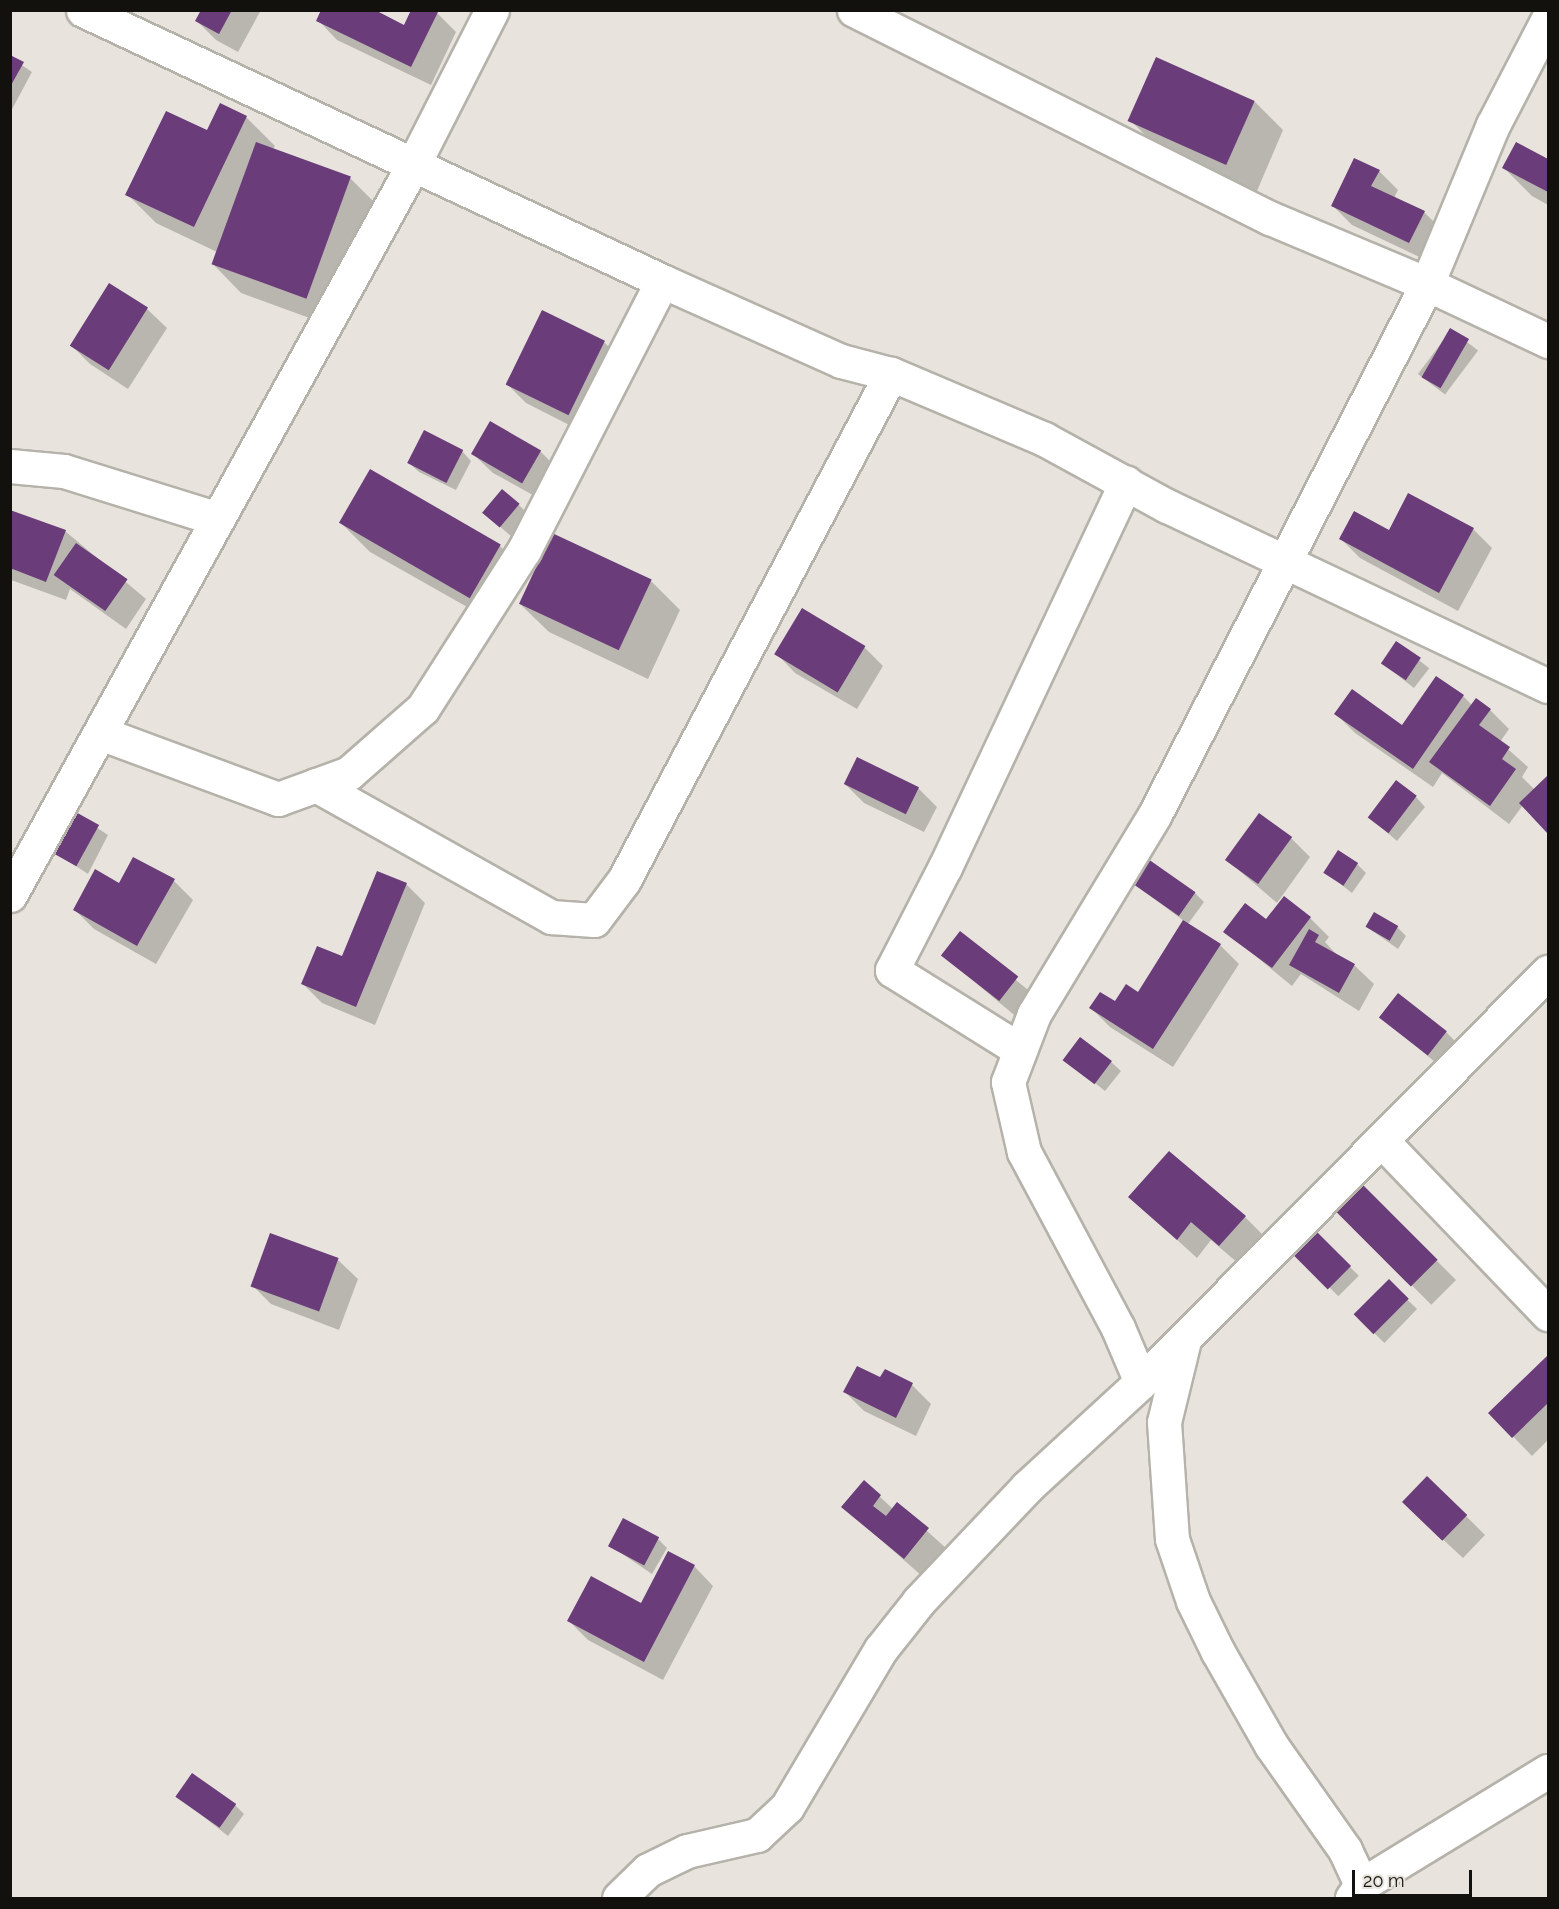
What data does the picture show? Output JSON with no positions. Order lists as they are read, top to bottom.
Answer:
{
  "scale_bar": "20 m"
}
